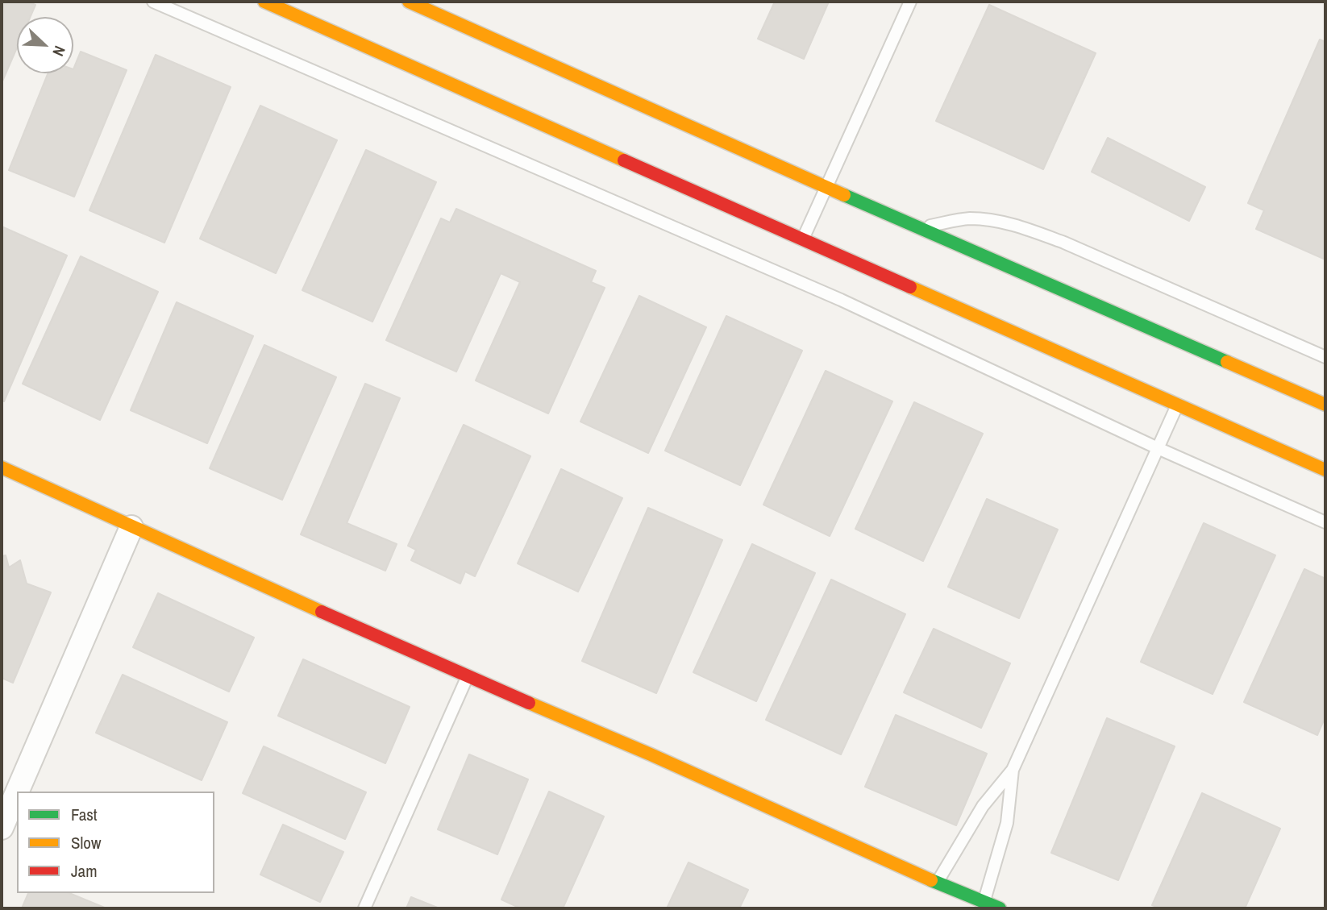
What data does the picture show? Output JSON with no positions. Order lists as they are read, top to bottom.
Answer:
{
  "legend": ["Fast", "Slow", "Jam"],
  "north": "bottom right"
}
